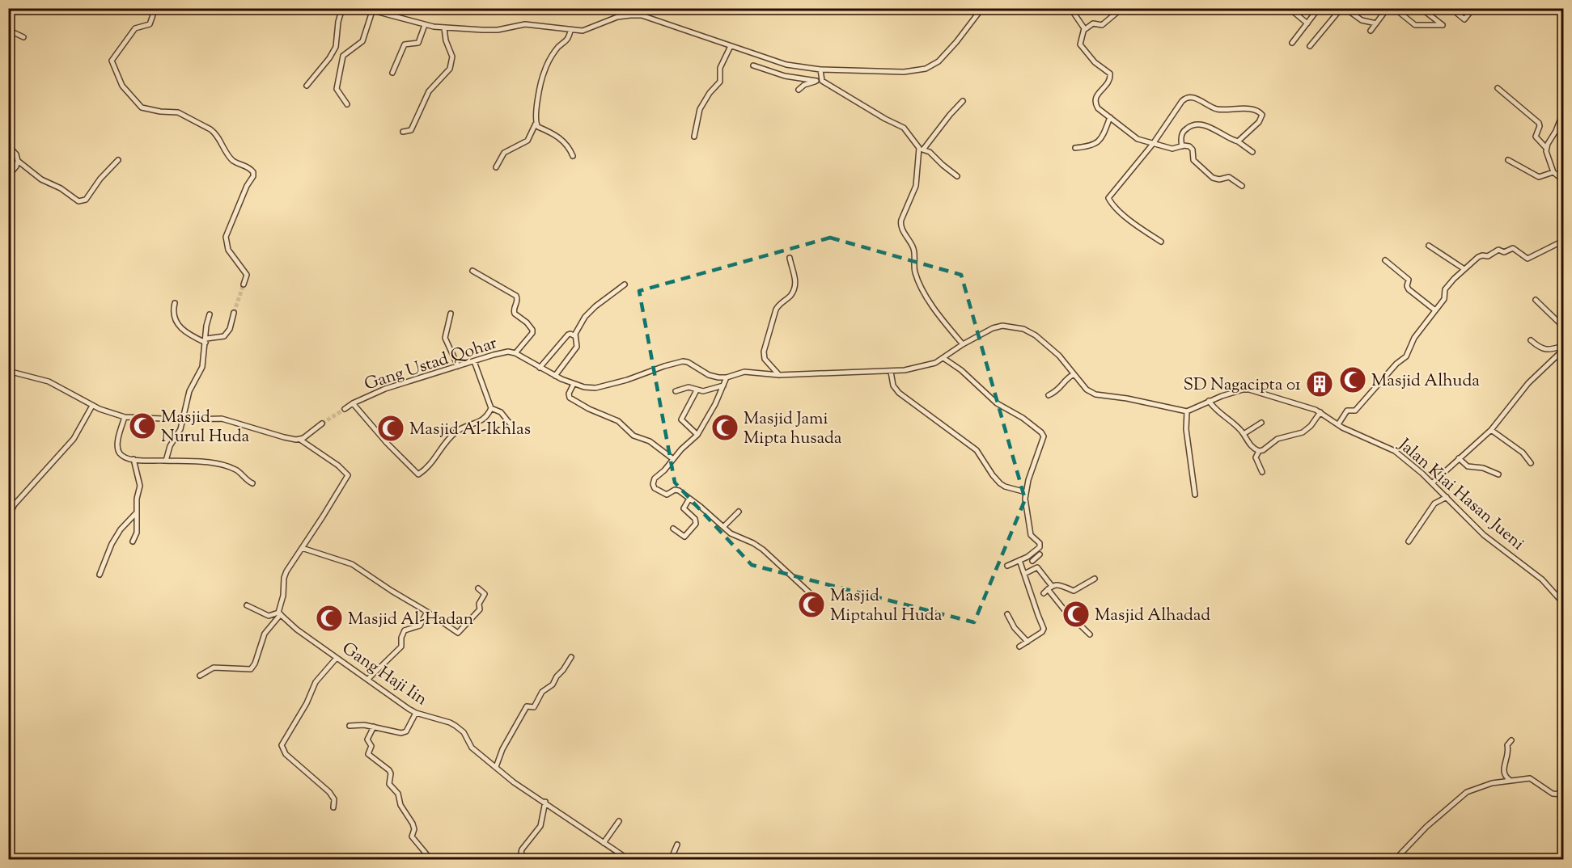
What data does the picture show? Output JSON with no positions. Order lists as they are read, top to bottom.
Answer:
{
  "streets": {
    "street": ["Gang Ustad Qohar", "Jalan Kiai Hasan Jueni", "Gang Haji Iin"]
  },
  "places": {
    "mosque": [
      "Masjid Alhuda",
      "Masjid Nurul Huda",
      "Masjid Jami Mipta husada",
      "Masjid Al-Ikhlas",
      "Masjid Miptahul Huda",
      "Masjid Alhadad",
      "Masjid Al-Hadan"
    ],
    "building": ["SD Nagacipta 01"]
  }
}
